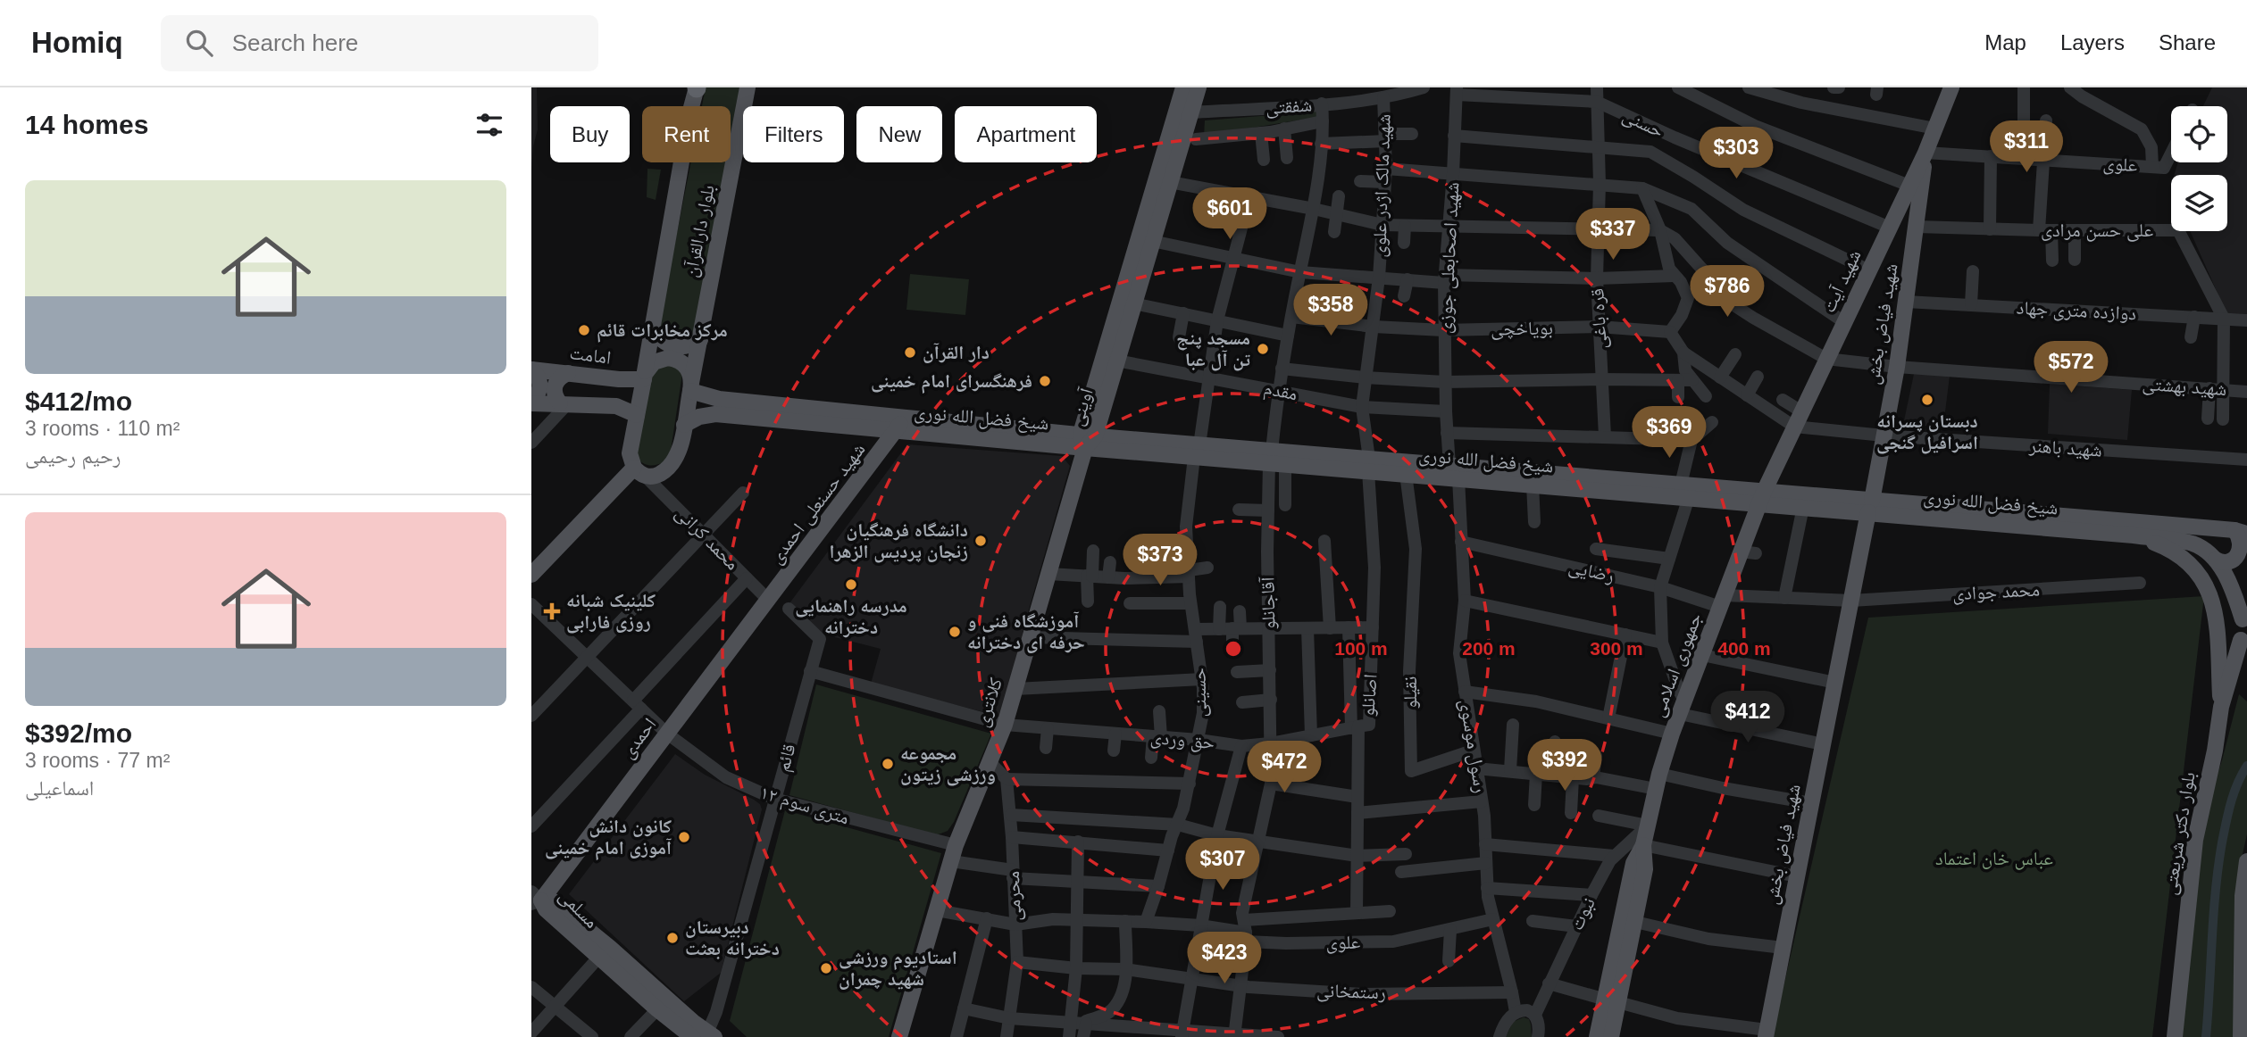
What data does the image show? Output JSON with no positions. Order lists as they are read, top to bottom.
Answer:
{
  "streets": {
    "main road": [
      "بلوار دارالقرآن",
      "شهید آیت",
      "شهید فیاض بخش",
      "امامت",
      "آوینی",
      "شیخ فضل الله نوری",
      "شهید حسنعلی احمدی",
      "جمهوری اسلامی",
      "کلانتری",
      "احمدی",
      "بلوار دکتر شریعتی",
      "مسلمی"
    ],
    "street": [
      "شفقتی",
      "حسنی",
      "علوی",
      "شهید مالک اژدر علوی",
      "علی حسن مرادی",
      "شهید اصحابعلی جوزی",
      "دوازده متری جهاد",
      "قره باغی",
      "بویاخچی",
      "شهید بهشتی",
      "مقدم",
      "شهید باهنر",
      "محمد کرانی",
      "رضایی",
      "محمد جوادی",
      "آقاجانلو",
      "حسینی",
      "نقیلو",
      "اصانلو",
      "حق وردی",
      "رسول موسوی",
      "قائم",
      "۱۲ متری سوم",
      "محرمی",
      "نبوت",
      "رستمخانی"
    ]
  },
  "crossings": [
    ["شفقتی", "شهید مالک اژدر علوی"],
    ["شفقتی", "آوینی"],
    ["حسنی", "شهید اصحابعلی جوزی"],
    ["حسنی", "شهید آیت"],
    ["حسنی", "قره باغی"],
    ["علوی", "شهید آیت"],
    ["علوی", "شهید فیاض بخش"],
    ["علوی", "آقاجانلو"],
    ["علوی", "حسینی"],
    ["علوی", "کلانتری"],
    ["علوی", "رسول موسوی"],
    ["علوی", "محرمی"],
    ["شهید مالک اژدر علوی", "بویاخچی"],
    ["شهید مالک اژدر علوی", "مقدم"],
    ["شهید مالک اژدر علوی", "شیخ فضل الله نوری"],
    ["شهید مالک اژدر علوی", "اصانلو"],
    ["علی حسن مرادی", "دوازده متری جهاد"],
    ["علی حسن مرادی", "شهید فیاض بخش"],
    ["بلوار دارالقرآن", "امامت"],
    ["بلوار دارالقرآن", "شیخ فضل الله نوری"],
    ["بلوار دارالقرآن", "محمد کرانی"],
    ["شهید اصحابعلی جوزی", "بویاخچی"],
    ["شهید اصحابعلی جوزی", "مقدم"],
    ["شهید اصحابعلی جوزی", "شیخ فضل الله نوری"],
    ["شهید اصحابعلی جوزی", "رسول موسوی"],
    ["شهید آیت", "شهید فیاض بخش"],
    ["شهید آیت", "شهید بهشتی"],
    ["شهید آیت", "شیخ فضل الله نوری"],
    ["شهید آیت", "شهید باهنر"],
    ["شهید آیت", "جمهوری اسلامی"],
    ["دوازده متری جهاد", "شهید فیاض بخش"],
    ["قره باغی", "بویاخچی"],
    ["شهید فیاض بخش", "شهید بهشتی"],
    ["شهید فیاض بخش", "شیخ فضل الله نوری"],
    ["شهید فیاض بخش", "شهید باهنر"],
    ["شهید فیاض بخش", "محمد جوادی"],
    ["مقدم", "آوینی"],
    ["مقدم", "حسینی"],
    ["آوینی", "شیخ فضل الله نوری"],
    ["آوینی", "کلانتری"],
    ["شیخ فضل الله نوری", "شهید حسنعلی احمدی"],
    ["شیخ فضل الله نوری", "آقاجانلو"],
    ["شیخ فضل الله نوری", "جمهوری اسلامی"],
    ["شیخ فضل الله نوری", "حسینی"],
    ["شیخ فضل الله نوری", "نقیلو"],
    ["شیخ فضل الله نوری", "اصانلو"],
    ["شیخ فضل الله نوری", "کلانتری"],
    ["شیخ فضل الله نوری", "رسول موسوی"],
    ["شهید حسنعلی احمدی", "محمد کرانی"],
    ["شهید حسنعلی احمدی", "احمدی"],
    ["محمد کرانی", "احمدی"],
    ["رضایی", "محمد جوادی"],
    ["رضایی", "جمهوری اسلامی"],
    ["رضایی", "رسول موسوی"],
    ["آقاجانلو", "حق وردی"],
    ["آقاجانلو", "رستمخانی"],
    ["جمهوری اسلامی", "نبوت"],
    ["حسینی", "حق وردی"],
    ["نقیلو", "رسول موسوی"],
    ["اصانلو", "حق وردی"],
    ["کلانتری", "حق وردی"],
    ["کلانتری", "۱۲ متری سوم"],
    ["احمدی", "۱۲ متری سوم"],
    ["احمدی", "مسلمی"],
    ["رسول موسوی", "رستمخانی"],
    ["قائم", "۱۲ متری سوم"],
    ["قائم", "مسلمی"],
    ["محرمی", "رستمخانی"]
  ],
  "parks": ["عباس خان اعتماد"],
  "places": {
    "other": [
      "مرکز مخابرات قائم",
      "مسجد پنج تن آل عبا",
      "دار القرآن",
      "فرهنگسرای امام خمینی",
      "دبستان پسرانه اسرافیل گنجی",
      "دانشگاه فرهنگیان زنجان پردیس الزهرا",
      "مدرسه راهنمایی دخترانه",
      "آموزشگاه فنی و حرفه ای دخترانه",
      "مجموعه ورزشی زیتون",
      "کانون دانش آموزی امام خمینی",
      "دبیرستان دخترانه بعثت",
      "استادیوم ورزشی شهید چمران"
    ],
    "health": ["کلینیک شبانه روزی فارابی"]
  },
  "page": {
    "header": "Homiq",
    "search": "Search here",
    "nav": ["Map", "Layers", "Share"],
    "heading": "14 homes",
    "chip": [
      "Buy",
      "Rent",
      "Filters",
      "New",
      "Apartment"
    ],
    "price": [
      "$311",
      "$303",
      "$601",
      "$337",
      "$786",
      "$358",
      "$572",
      "$369",
      "$373",
      "$412",
      "$392",
      "$472",
      "$307",
      "$423"
    ],
    "list": [
      {
        "name": "$412/mo",
        "note": "3 rooms · 110 m² · رحیم رحیمی"
      },
      {
        "name": "$392/mo",
        "note": "3 rooms · 77 m² · اسماعیلی"
      }
    ]
  },
  "rings": [
    "100 m",
    "200 m",
    "300 m",
    "400 m"
  ]
}
